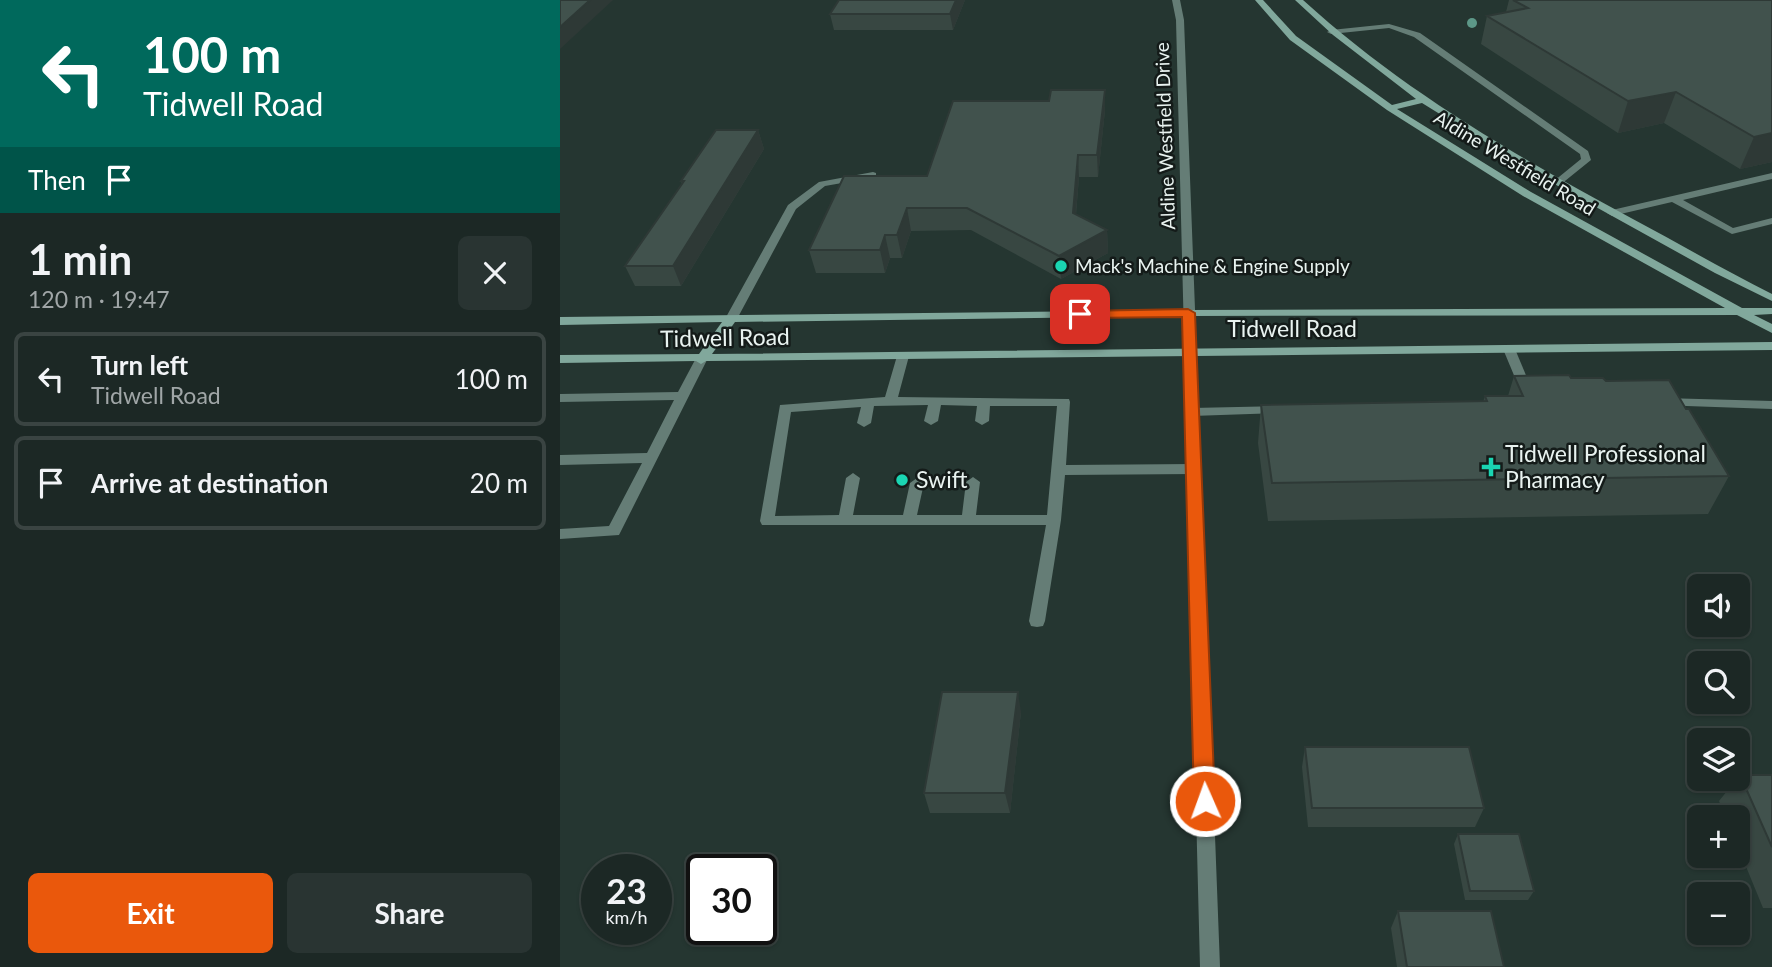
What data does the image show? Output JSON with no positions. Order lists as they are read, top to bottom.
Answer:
{
  "streets": {
    "main road": ["Aldine Westfield Road", "Tidwell Road"],
    "street": ["Aldine Westfield Drive"]
  },
  "crossings": [
    ["Aldine Westfield Drive", "Tidwell Road"],
    ["Aldine Westfield Road", "Tidwell Road"]
  ],
  "places": {
    "other": ["Mack's Machine & Engine Supply", "Swift"],
    "health": ["Tidwell Professional Pharmacy"]
  },
  "page": {
    "turn": ["100 m", "Tidwell Road"],
    "then": "Then",
    "heading": ["1 min", "120 m · 19:47"],
    "list": [
      {
        "name": "Turn left",
        "note": "Tidwell Road",
        "value": "100 m"
      },
      {
        "name": "Arrive at destination",
        "value": "20 m"
      }
    ],
    "map_buttons": ["+", "−"],
    "speed": "23 km/h",
    "limit": "30",
    "buttons": ["Exit", "Share"]
  }
}
